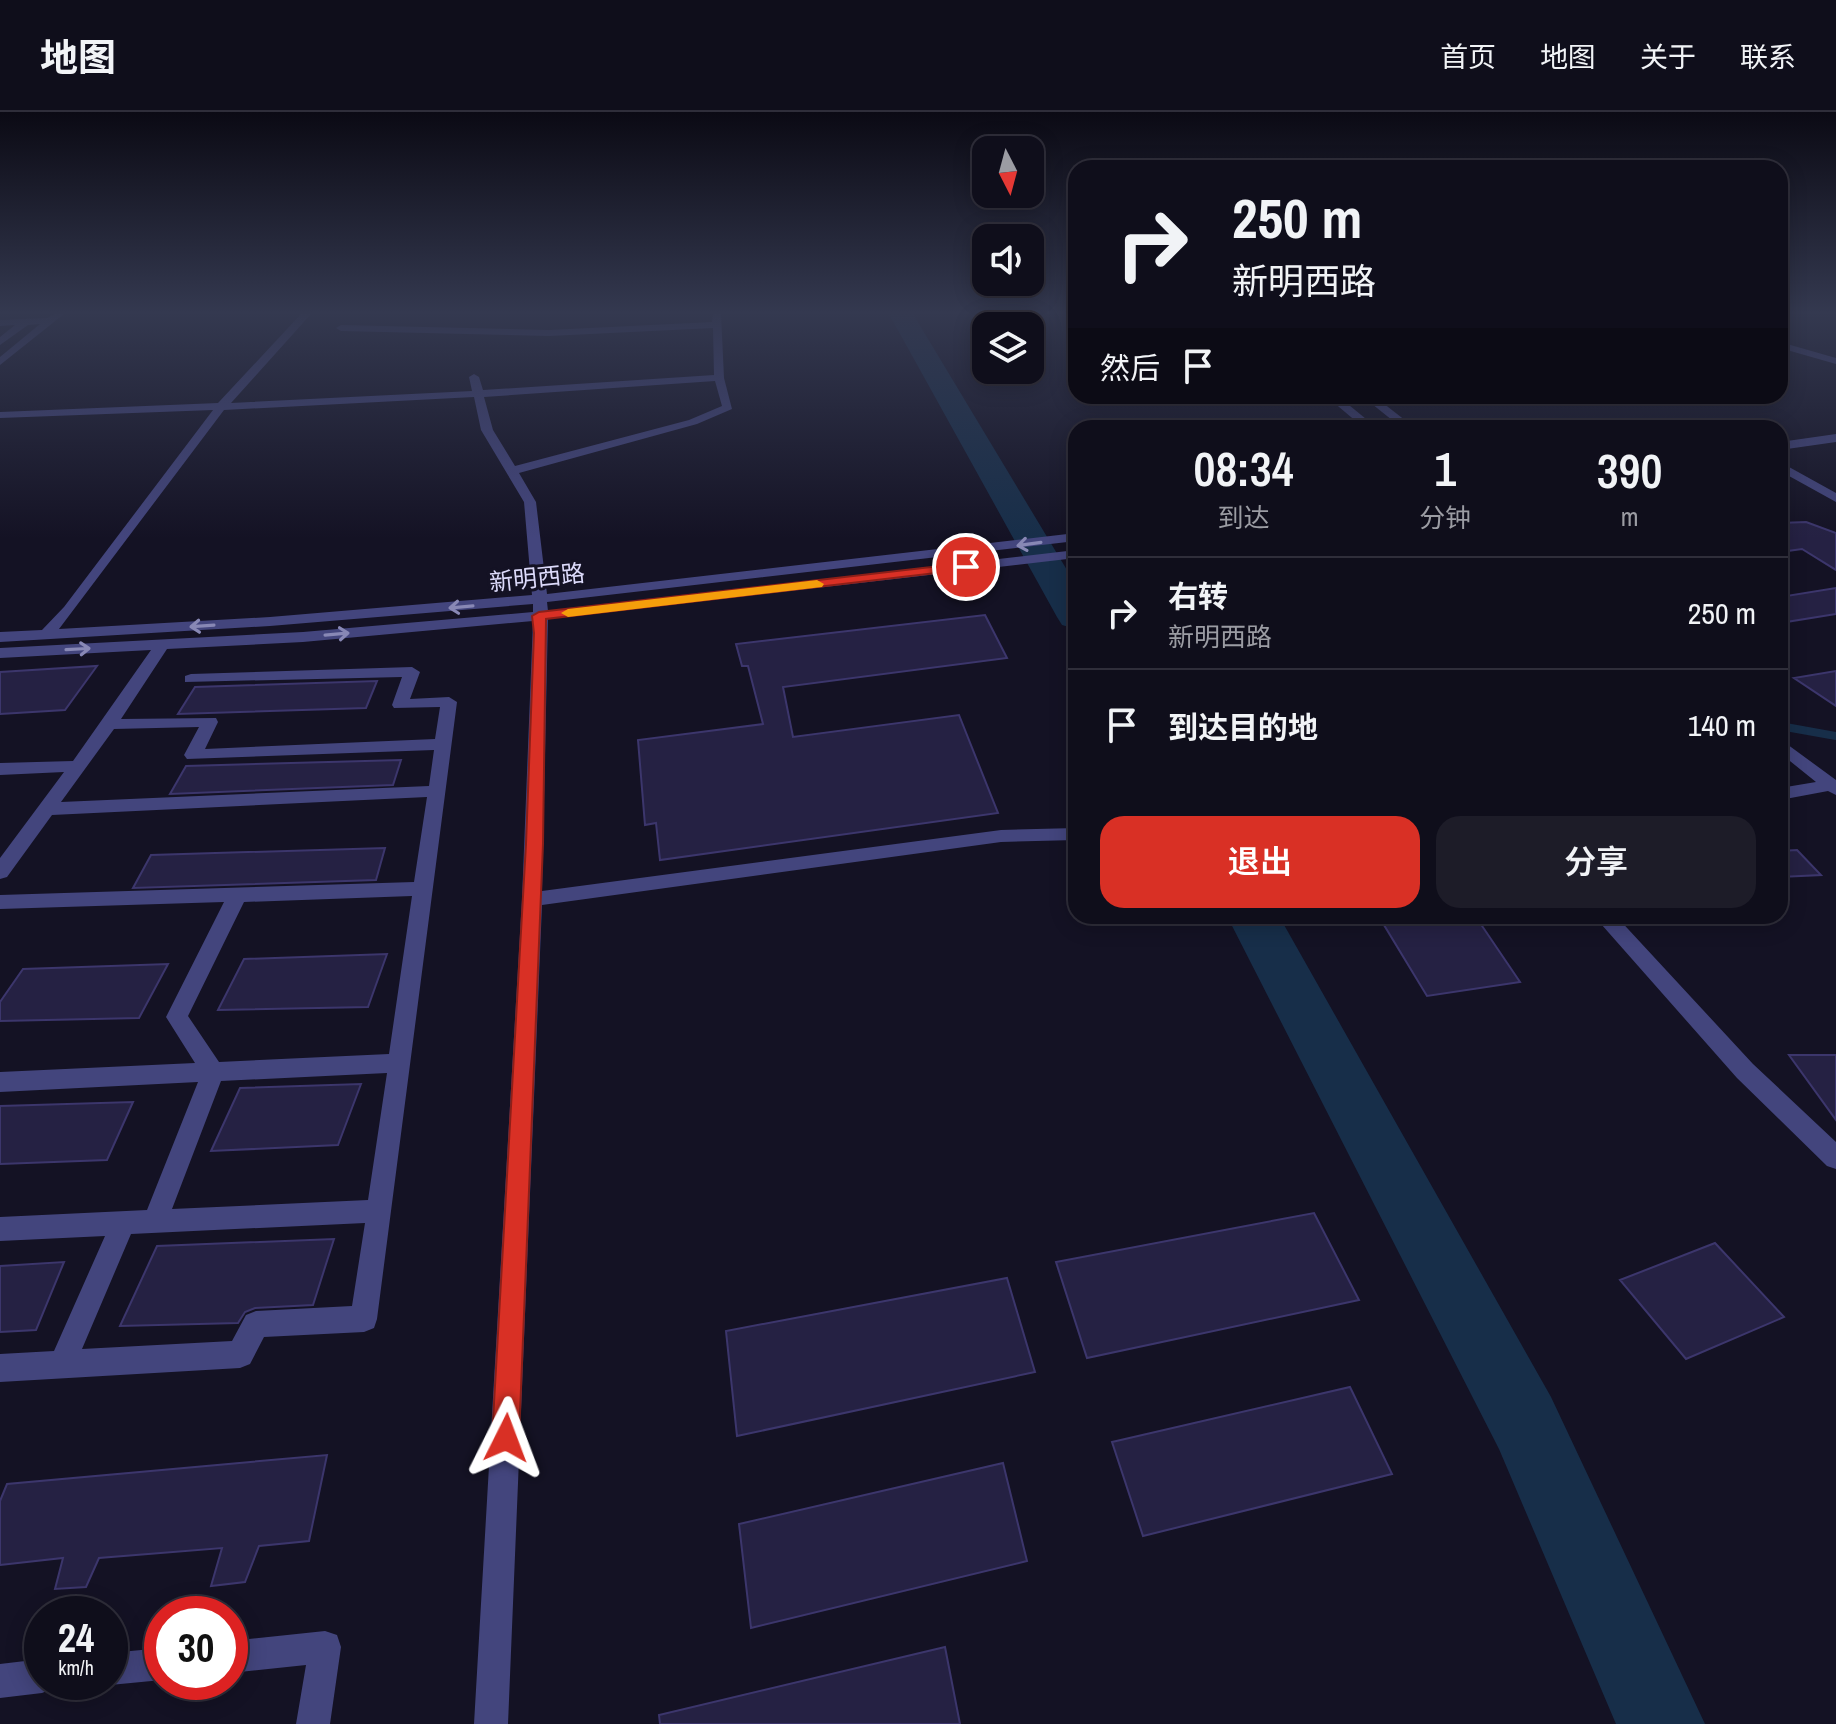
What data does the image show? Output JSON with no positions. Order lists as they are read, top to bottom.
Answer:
{
  "streets": {
    "street": ["新明西路"]
  },
  "north": "bottom",
  "page": {
    "header": "地图",
    "nav": [
      "首页",
      "地图",
      "关于",
      "联系"
    ],
    "turn": ["250 m", "新明西路"],
    "then": "然后",
    "eta": [
      "08:34",
      "到达",
      "1",
      "分钟",
      "390",
      "m"
    ],
    "list": [
      {
        "name": "右转",
        "note": "新明西路",
        "value": "250 m"
      },
      {
        "name": "到达目的地",
        "value": "140 m"
      }
    ],
    "buttons": ["退出", "分享"],
    "speed": "24 km/h",
    "limit": "30"
  }
}
